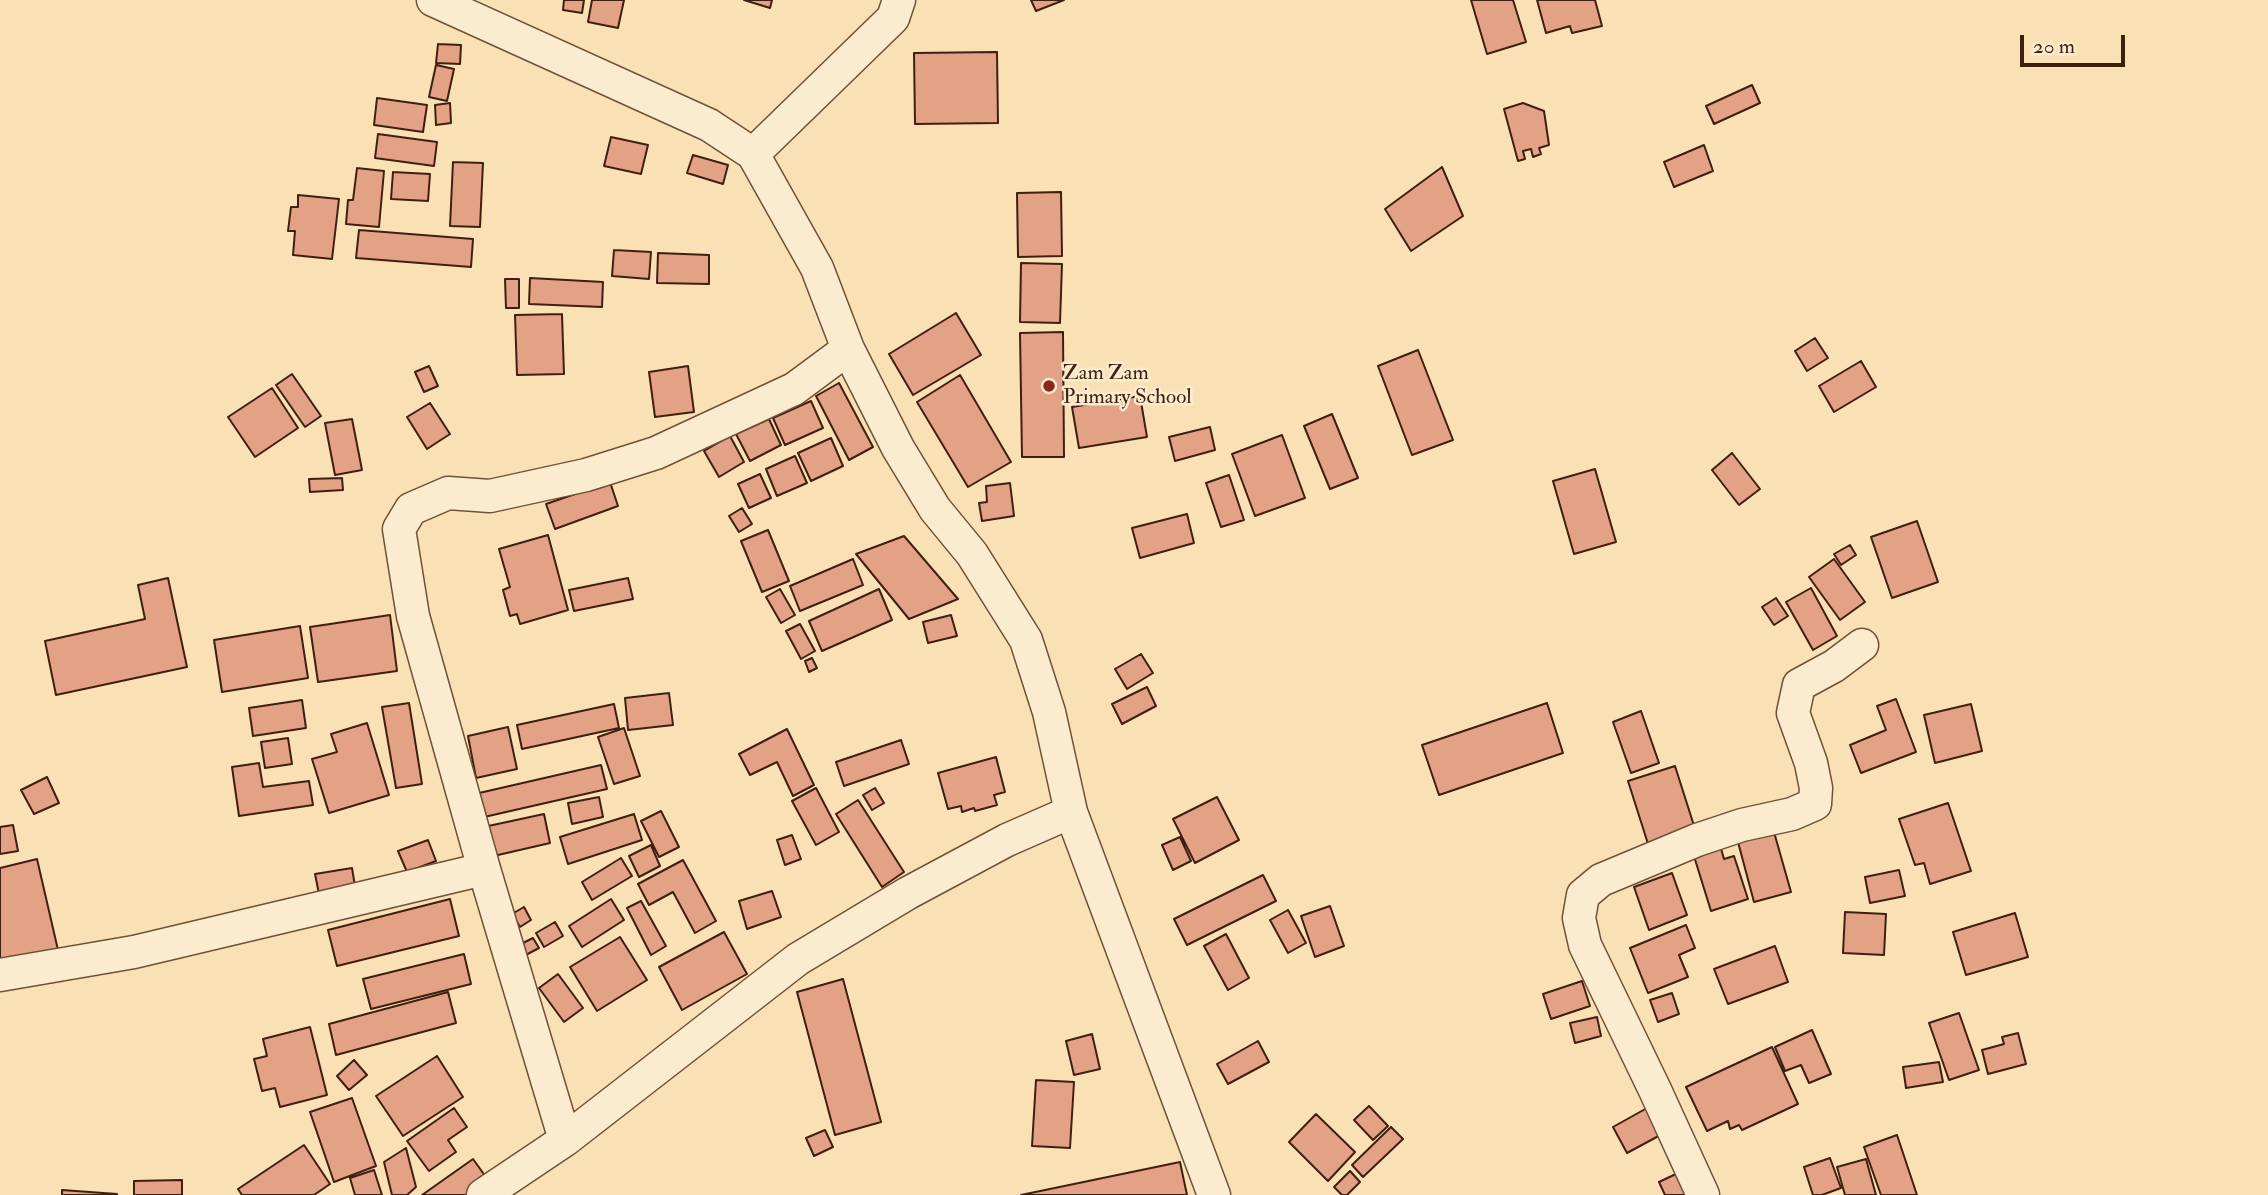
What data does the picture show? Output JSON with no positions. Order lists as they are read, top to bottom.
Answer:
{
  "places": ["Zam Zam Primary School"],
  "scale_bar": "20 m"
}
